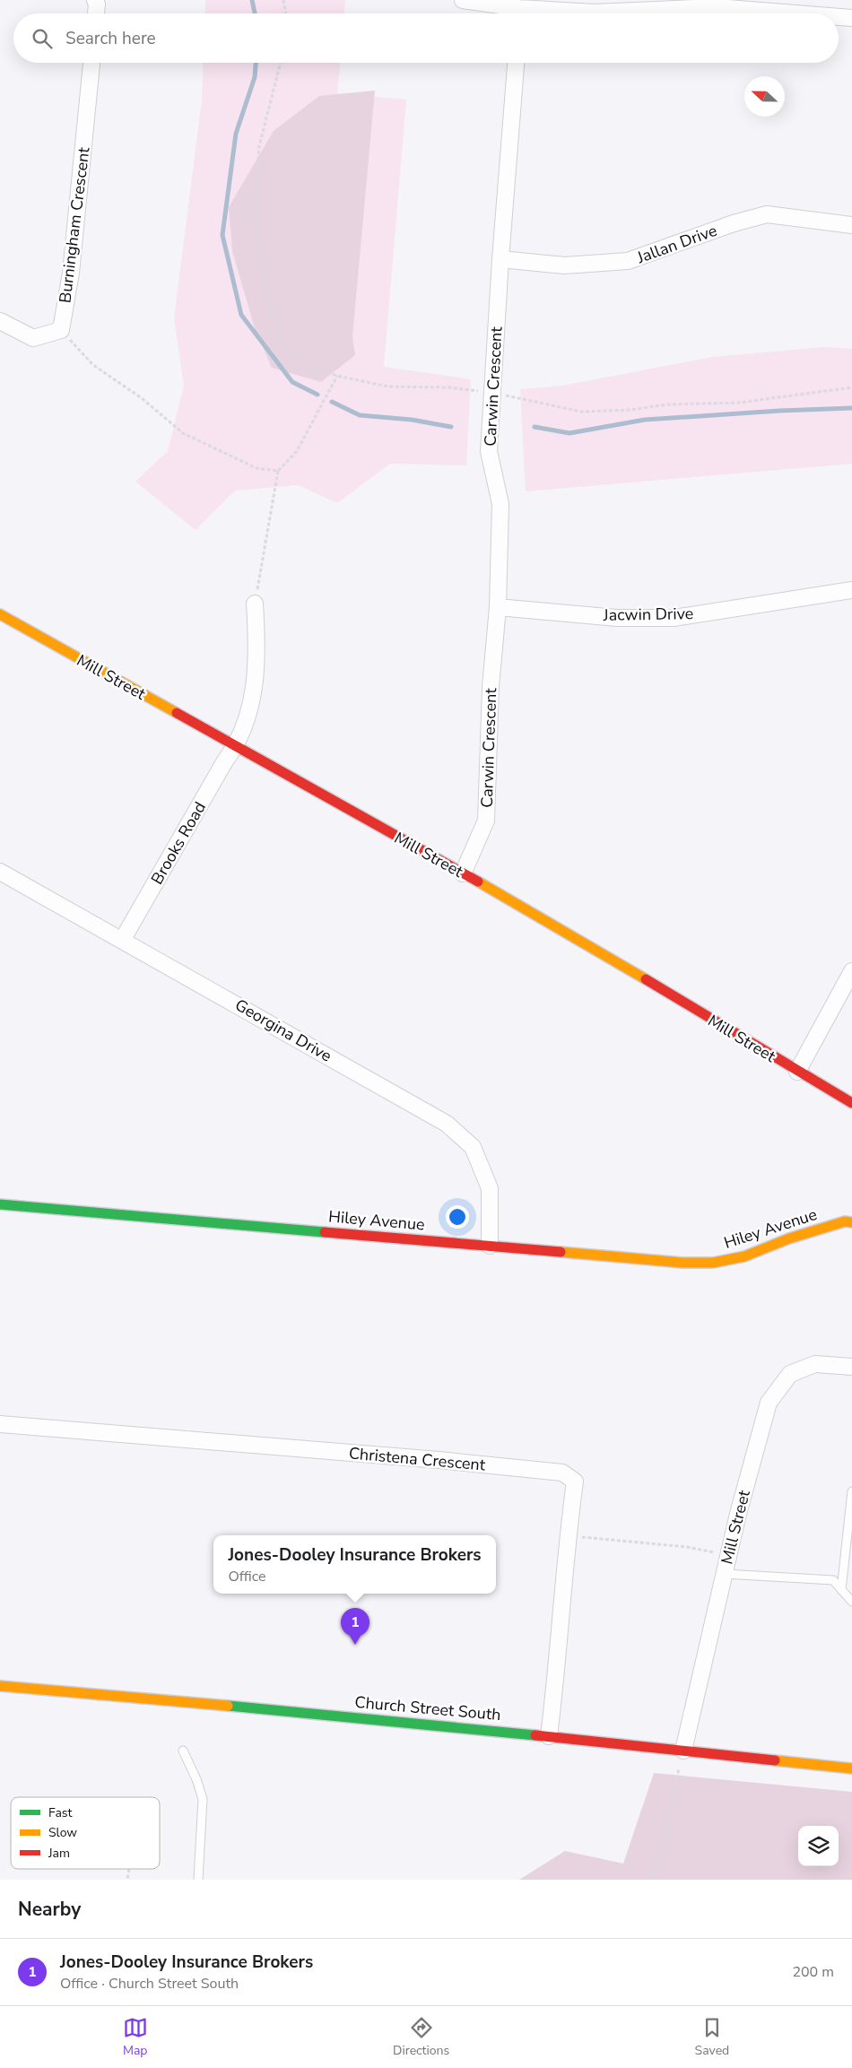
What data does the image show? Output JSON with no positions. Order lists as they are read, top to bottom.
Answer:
{
  "streets": {
    "street": [
      "Burningham Crescent",
      "Jallan Drive",
      "Carwin Crescent",
      "Jacwin Drive",
      "Mill Street",
      "Brooks Road",
      "Georgina Drive",
      "Hiley Avenue",
      "Christena Crescent",
      "Church Street South"
    ]
  },
  "crossings": [
    ["Jallan Drive", "Carwin Crescent"],
    ["Carwin Crescent", "Jacwin Drive"],
    ["Carwin Crescent", "Mill Street"],
    ["Mill Street", "Brooks Road"],
    ["Mill Street", "Church Street South"],
    ["Brooks Road", "Georgina Drive"],
    ["Georgina Drive", "Hiley Avenue"],
    ["Christena Crescent", "Church Street South"]
  ],
  "legend": ["Fast", "Slow", "Jam"],
  "north": "left",
  "page": {
    "search": "Search here",
    "popup": ["Jones-Dooley Insurance Brokers", "Office"],
    "pins": "1",
    "heading": "Nearby",
    "list": [
      {
        "mark": "1",
        "name": "Jones-Dooley Insurance Brokers",
        "note": "Office · Church Street South",
        "value": "200 m"
      }
    ],
    "nav": ["Map", "Directions", "Saved"]
  }
}
